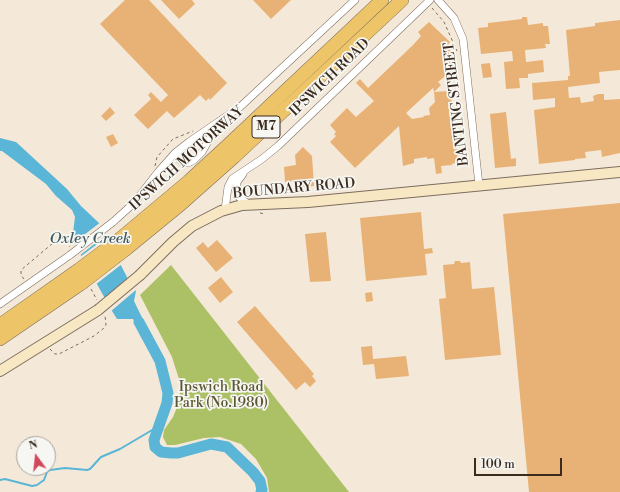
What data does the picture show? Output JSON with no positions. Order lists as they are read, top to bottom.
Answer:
{
  "streets": {
    "highway": ["M7", "IPSWICH MOTORWAY"],
    "main road": ["BOUNDARY ROAD"],
    "street": ["IPSWICH ROAD", "BANTING STREET"]
  },
  "crossings": [
    ["IPSWICH ROAD", "BOUNDARY ROAD"],
    ["BANTING STREET", "BOUNDARY ROAD"]
  ],
  "water": ["Oxley Creek"],
  "parks": ["Ipswich Road Park (No.1980)"],
  "scale_bar": "100 m",
  "north": "top"
}
